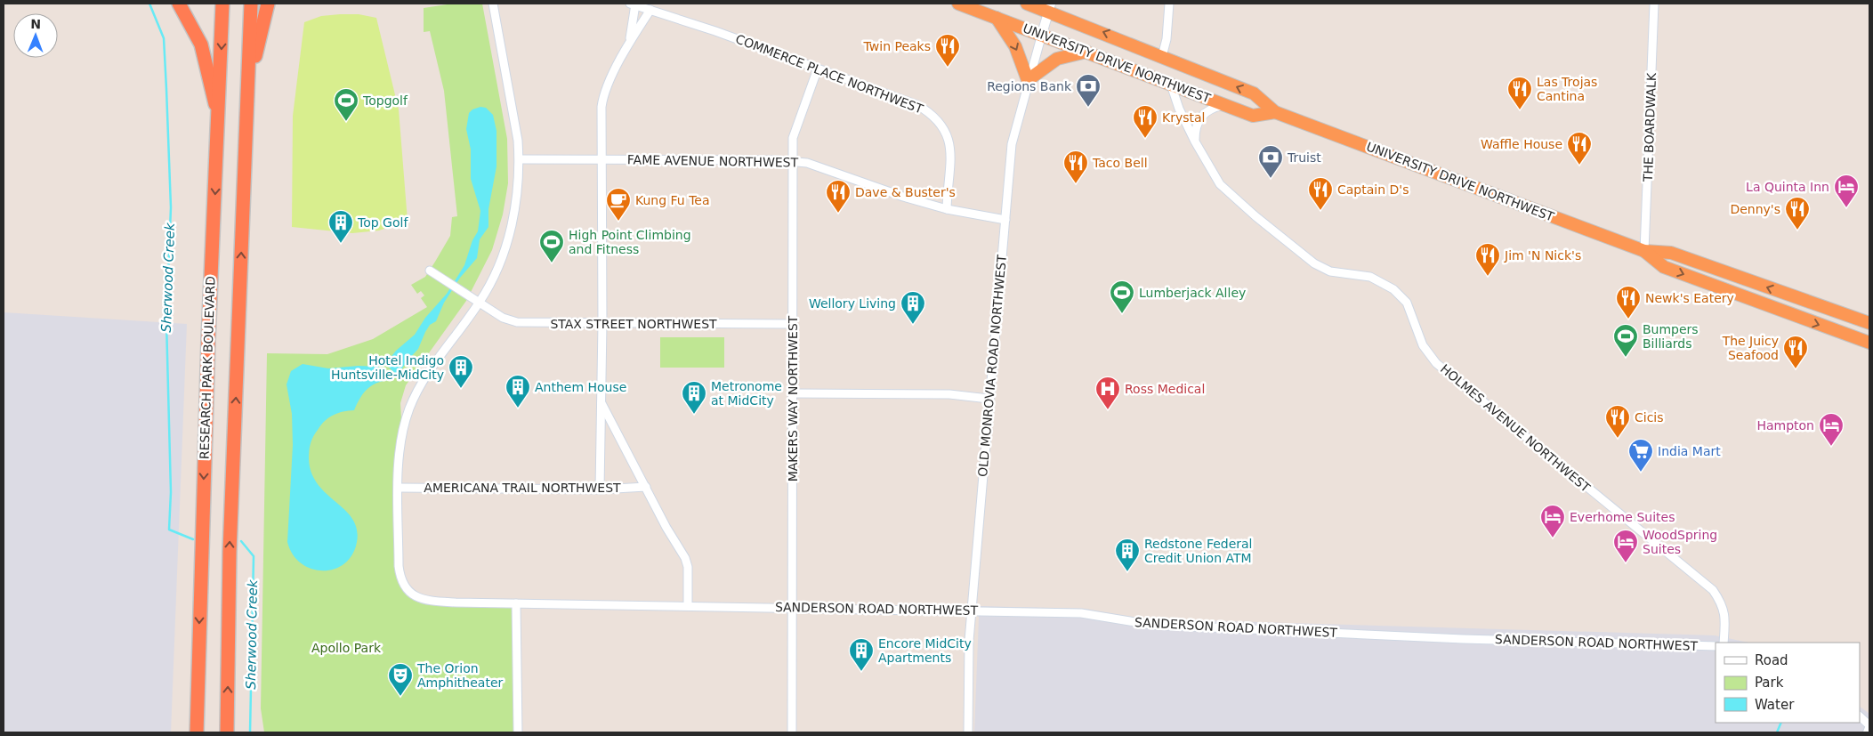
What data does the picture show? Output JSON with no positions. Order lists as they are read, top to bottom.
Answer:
{
  "streets": {
    "highway": ["UNIVERSITY DRIVE NORTHWEST", "RESEARCH PARK BOULEVARD"],
    "street": [
      "COMMERCE PLACE NORTHWEST",
      "THE BOARDWALK",
      "FAME AVENUE NORTHWEST",
      "STAX STREET NORTHWEST",
      "OLD MONROVIA ROAD NORTHWEST",
      "MAKERS WAY NORTHWEST",
      "HOLMES AVENUE NORTHWEST",
      "AMERICANA TRAIL NORTHWEST",
      "SANDERSON ROAD NORTHWEST"
    ]
  },
  "crossings": [
    ["UNIVERSITY DRIVE NORTHWEST", "THE BOARDWALK"],
    ["UNIVERSITY DRIVE NORTHWEST", "OLD MONROVIA ROAD NORTHWEST"],
    ["UNIVERSITY DRIVE NORTHWEST", "HOLMES AVENUE NORTHWEST"],
    ["COMMERCE PLACE NORTHWEST", "FAME AVENUE NORTHWEST"],
    ["COMMERCE PLACE NORTHWEST", "MAKERS WAY NORTHWEST"],
    ["FAME AVENUE NORTHWEST", "OLD MONROVIA ROAD NORTHWEST"],
    ["FAME AVENUE NORTHWEST", "MAKERS WAY NORTHWEST"],
    ["FAME AVENUE NORTHWEST", "SANDERSON ROAD NORTHWEST"],
    ["STAX STREET NORTHWEST", "MAKERS WAY NORTHWEST"],
    ["STAX STREET NORTHWEST", "SANDERSON ROAD NORTHWEST"],
    ["OLD MONROVIA ROAD NORTHWEST", "SANDERSON ROAD NORTHWEST"],
    ["MAKERS WAY NORTHWEST", "SANDERSON ROAD NORTHWEST"],
    ["AMERICANA TRAIL NORTHWEST", "SANDERSON ROAD NORTHWEST"]
  ],
  "water": ["Sherwood Creek"],
  "parks": ["Apollo Park"],
  "places": {
    "restaurant": [
      "Twin Peaks",
      "Las Trojas Cantina",
      "Krystal",
      "Waffle House",
      "Taco Bell",
      "Captain D's",
      "Dave & Buster's",
      "Denny's",
      "Jim 'N Nick's",
      "Newk's Eatery",
      "The Juicy Seafood",
      "Cicis"
    ],
    "bank": ["Regions Bank", "Truist"],
    "sports": [
      "Topgolf",
      "High Point Climbing and Fitness",
      "Lumberjack Alley",
      "Bumpers Billiards"
    ],
    "hotel": [
      "La Quinta Inn",
      "Hampton",
      "Everhome Suites",
      "WoodSpring Suites"
    ],
    "cafe": ["Kung Fu Tea"],
    "building": [
      "Top Golf",
      "Wellory Living",
      "Hotel Indigo Huntsville-MidCity",
      "Anthem House",
      "Metronome at MidCity",
      "Redstone Federal Credit Union ATM",
      "Encore MidCity Apartments"
    ],
    "hospital": ["Ross Medical"],
    "supermarket": ["India Mart"],
    "theatre": ["The Orion Amphitheater"]
  },
  "legend": ["Road", "Park", "Water"],
  "north": "top"
}
